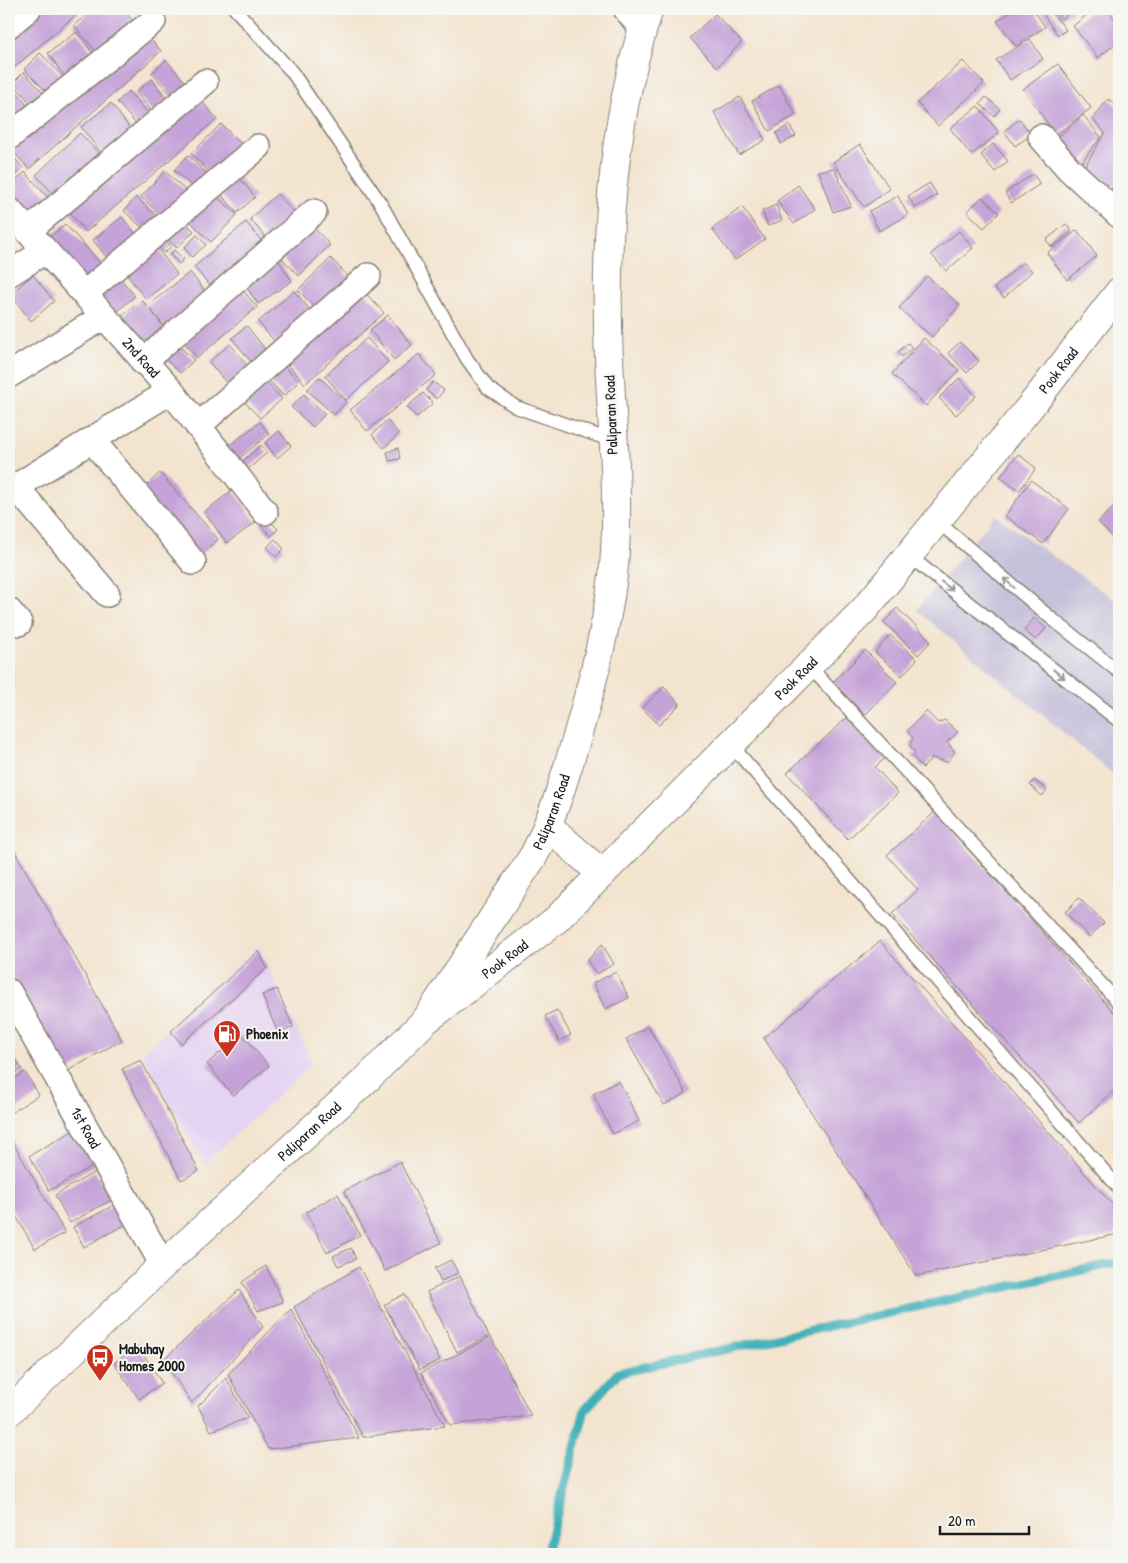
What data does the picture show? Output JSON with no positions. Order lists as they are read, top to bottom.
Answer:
{
  "streets": {
    "main road": ["Pook Road", "Paliparan Road"],
    "street": ["2nd Road", "1st Road"]
  },
  "crossings": [
    ["Pook Road", "Paliparan Road"],
    ["Paliparan Road", "1st Road"]
  ],
  "places": {
    "fuel station": ["Phoenix"],
    "bus stop": ["Mabuhay Homes 2000"]
  },
  "scale_bar": "20 m"
}
